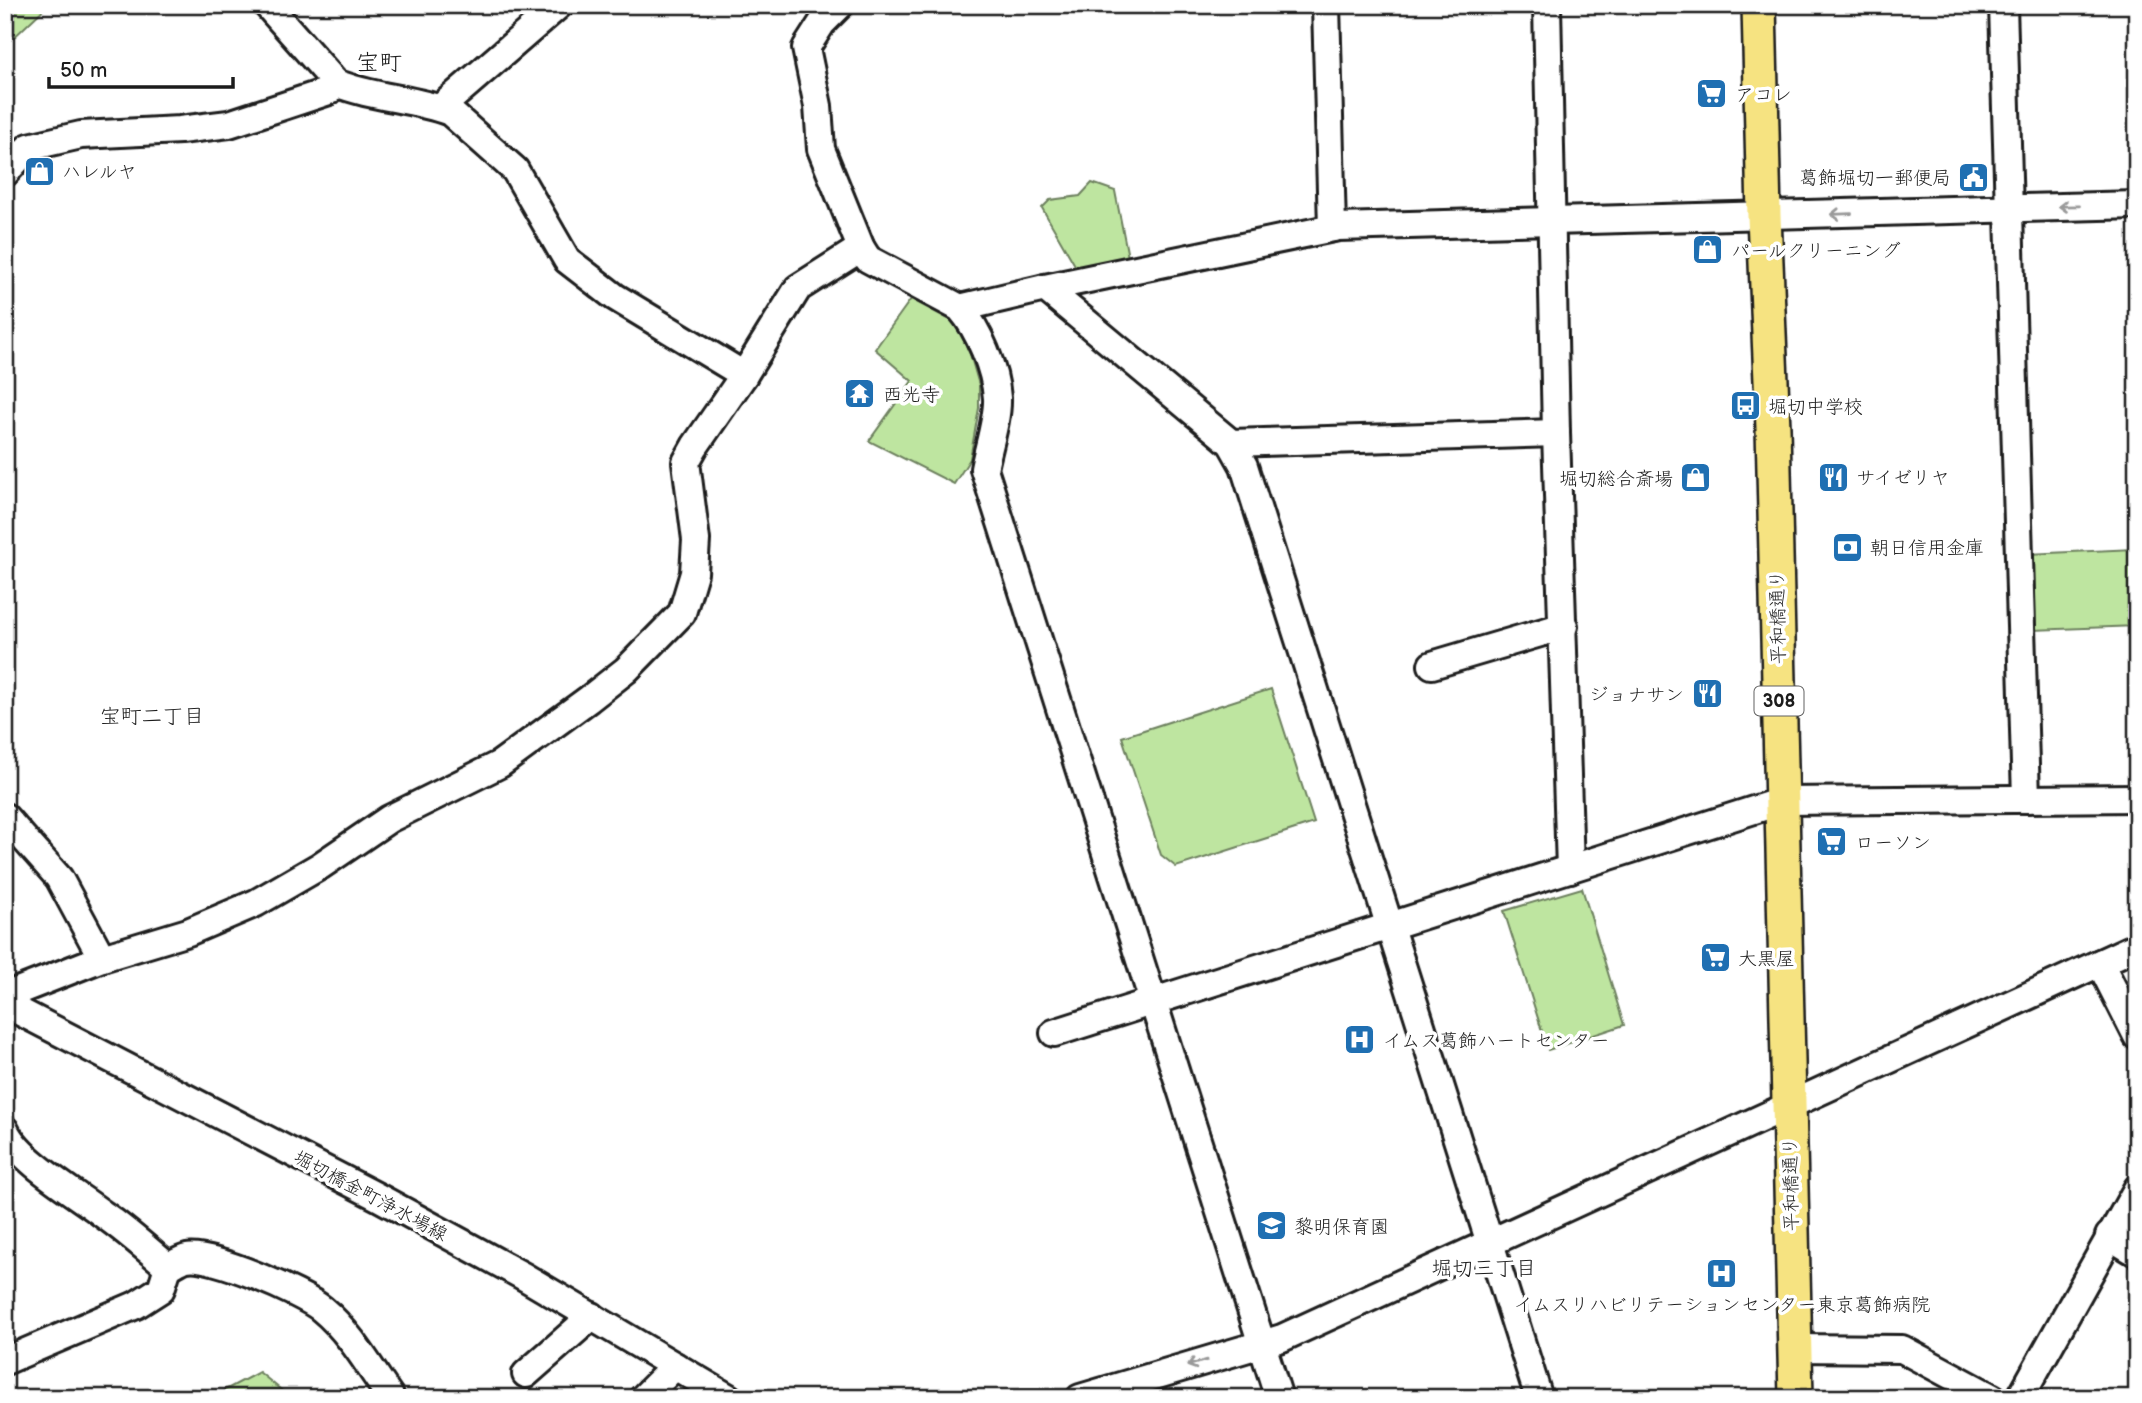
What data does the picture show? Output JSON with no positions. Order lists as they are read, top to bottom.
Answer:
{
  "streets": {
    "main road": ["平和橋通り", "308"],
    "street": ["堀切橋金町浄水場線"]
  },
  "districts": ["宝町", "宝町二丁目", "堀切三丁目"],
  "places": {
    "supermarket": ["アコレ", "ローソン", "大黒屋"],
    "shop": ["ハレルヤ", "パールクリーニング", "堀切総合斎場"],
    "public building": ["葛飾堀切一郵便局"],
    "temple": ["西光寺"],
    "bus stop": ["堀切中学校"],
    "restaurant": ["サイゼリヤ", "ジョナサン"],
    "bank": ["朝日信用金庫"],
    "hospital": ["イムス葛飾ハートセンター", "イムスリハビリテーションセンター東京葛飾病院"],
    "school or university": ["黎明保育園"]
  },
  "scale_bar": "50 m"
}
